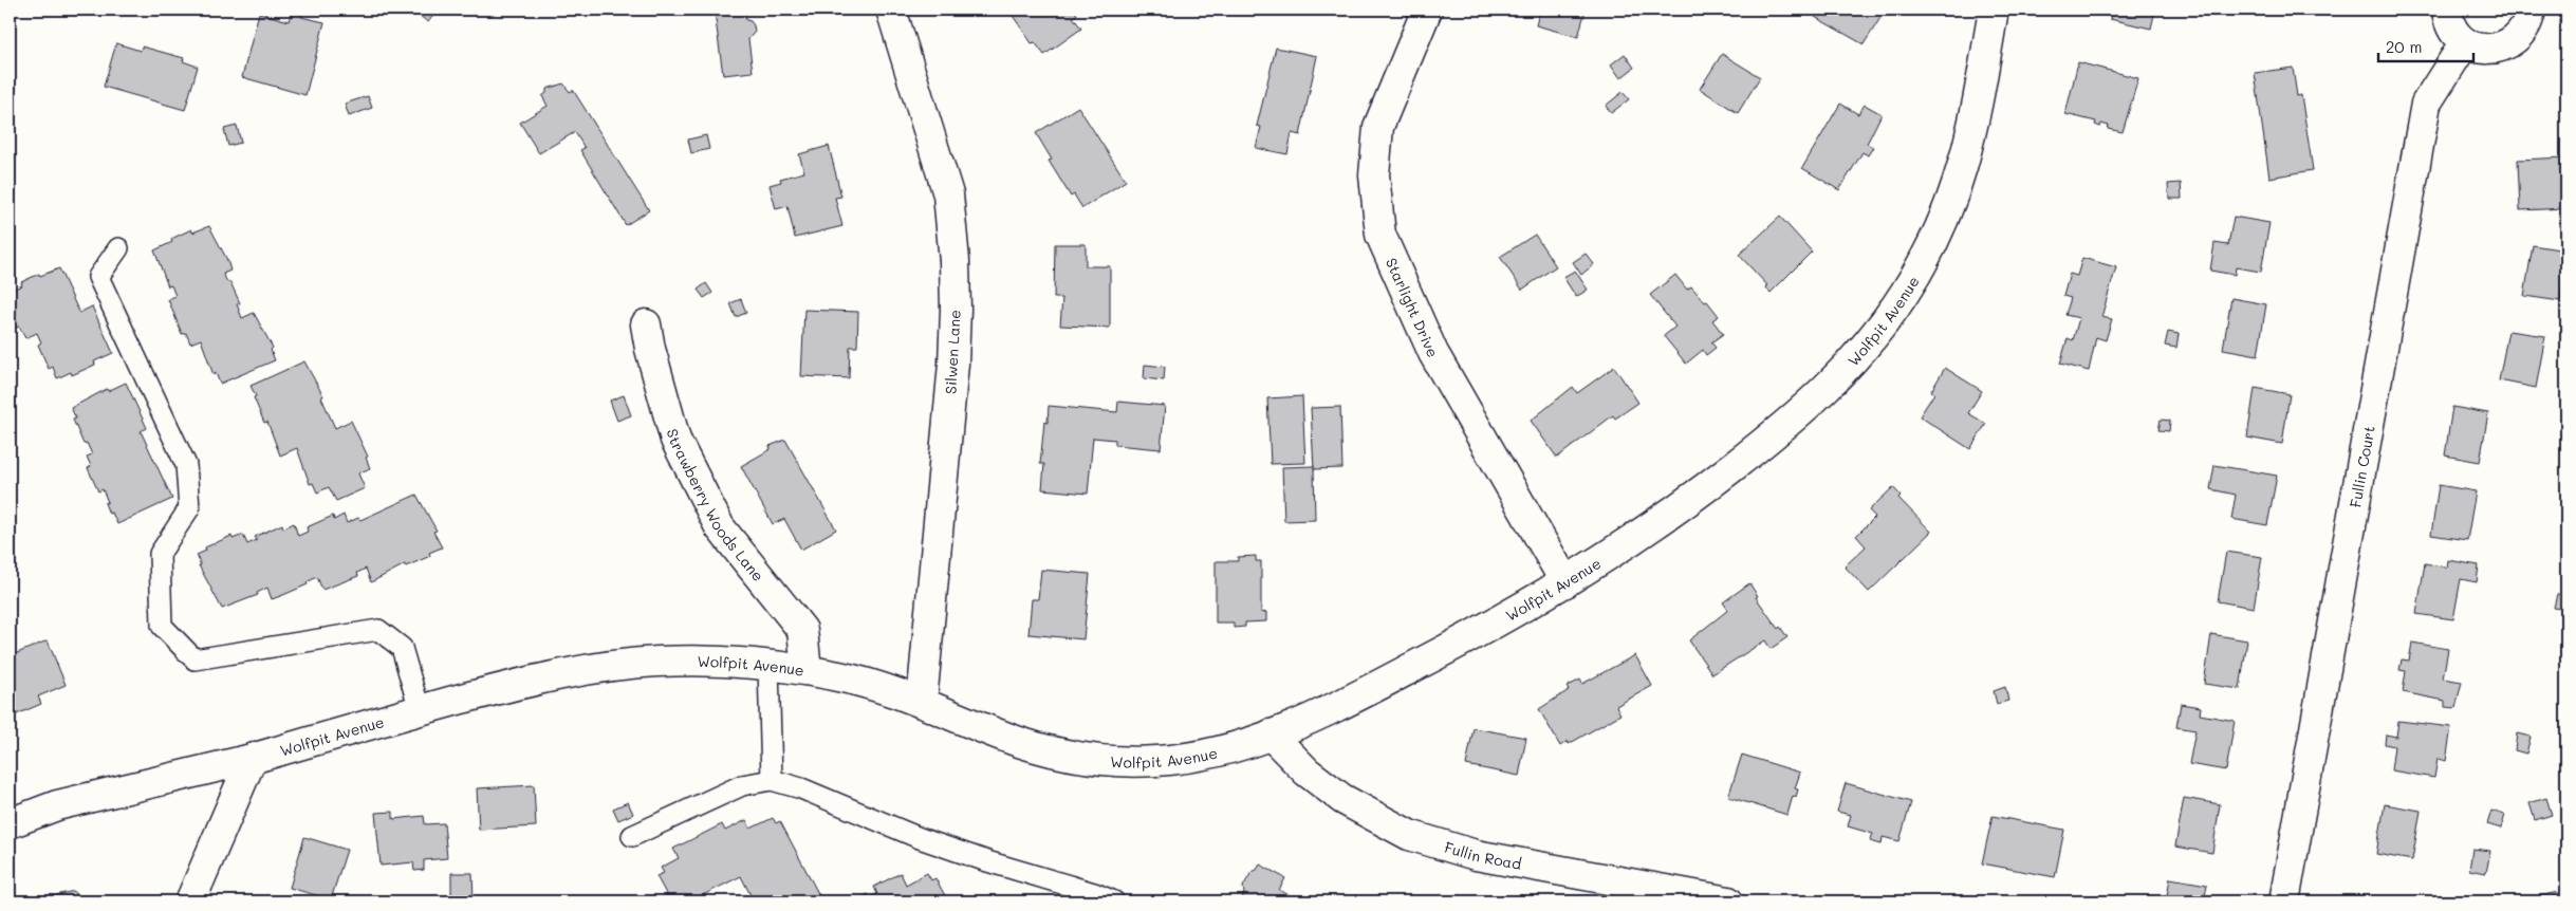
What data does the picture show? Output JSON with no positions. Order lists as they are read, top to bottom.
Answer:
{
  "streets": {
    "street": [
      "Starlight Drive",
      "Wolfpit Avenue",
      "Silwen Lane",
      "Fullin Court",
      "Strawberry Woods Lane",
      "Fullin Road"
    ]
  },
  "crossings": [
    ["Starlight Drive", "Wolfpit Avenue"],
    ["Wolfpit Avenue", "Silwen Lane"],
    ["Wolfpit Avenue", "Strawberry Woods Lane"],
    ["Wolfpit Avenue", "Fullin Road"]
  ],
  "scale_bar": "20 m"
}
